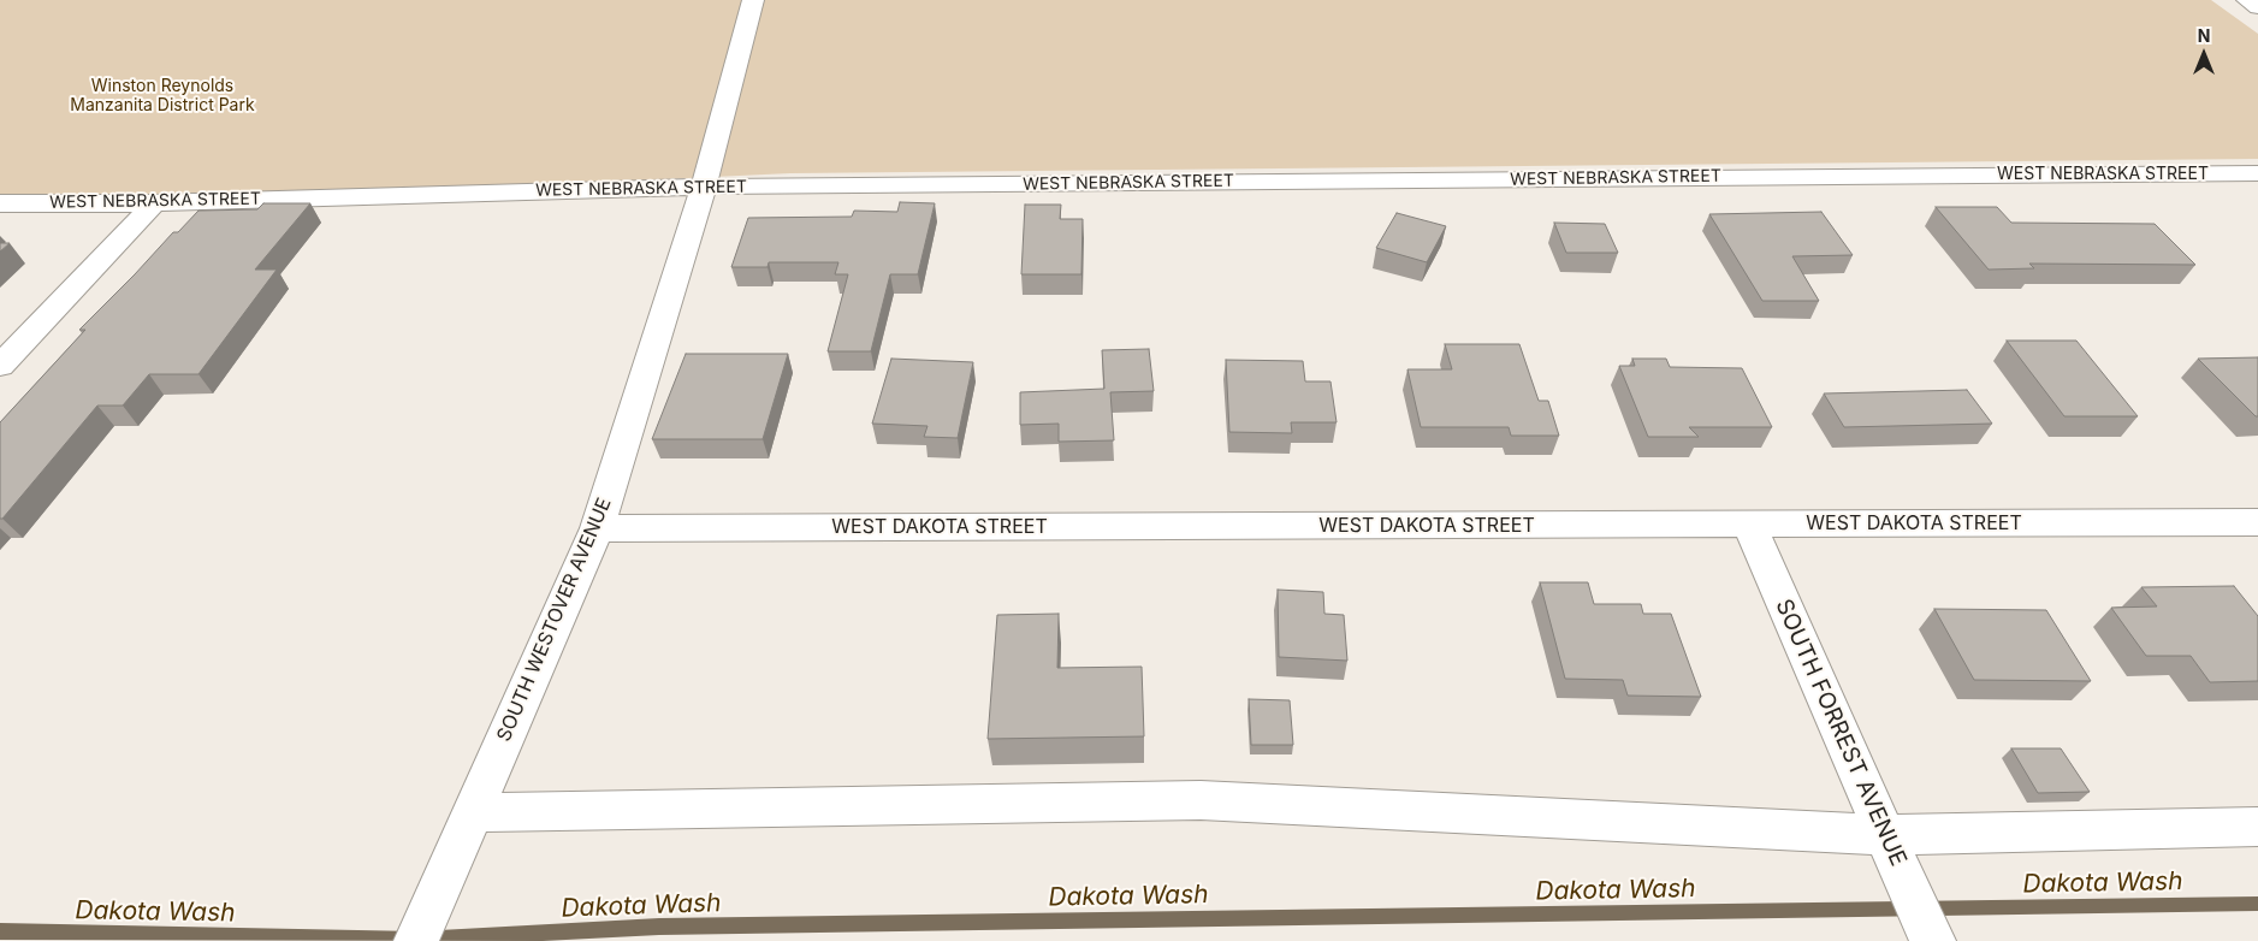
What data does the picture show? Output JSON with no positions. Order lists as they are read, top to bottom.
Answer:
{
  "streets": {
    "street": [
      "WEST NEBRASKA STREET",
      "WEST DAKOTA STREET",
      "SOUTH WESTOVER AVENUE",
      "SOUTH FORREST AVENUE"
    ]
  },
  "crossings": [
    ["WEST NEBRASKA STREET", "SOUTH WESTOVER AVENUE"],
    ["WEST DAKOTA STREET", "SOUTH WESTOVER AVENUE"],
    ["WEST DAKOTA STREET", "SOUTH FORREST AVENUE"]
  ],
  "water": ["Dakota Wash"],
  "parks": ["Winston Reynolds Manzanita District Park"],
  "north": "top"
}
